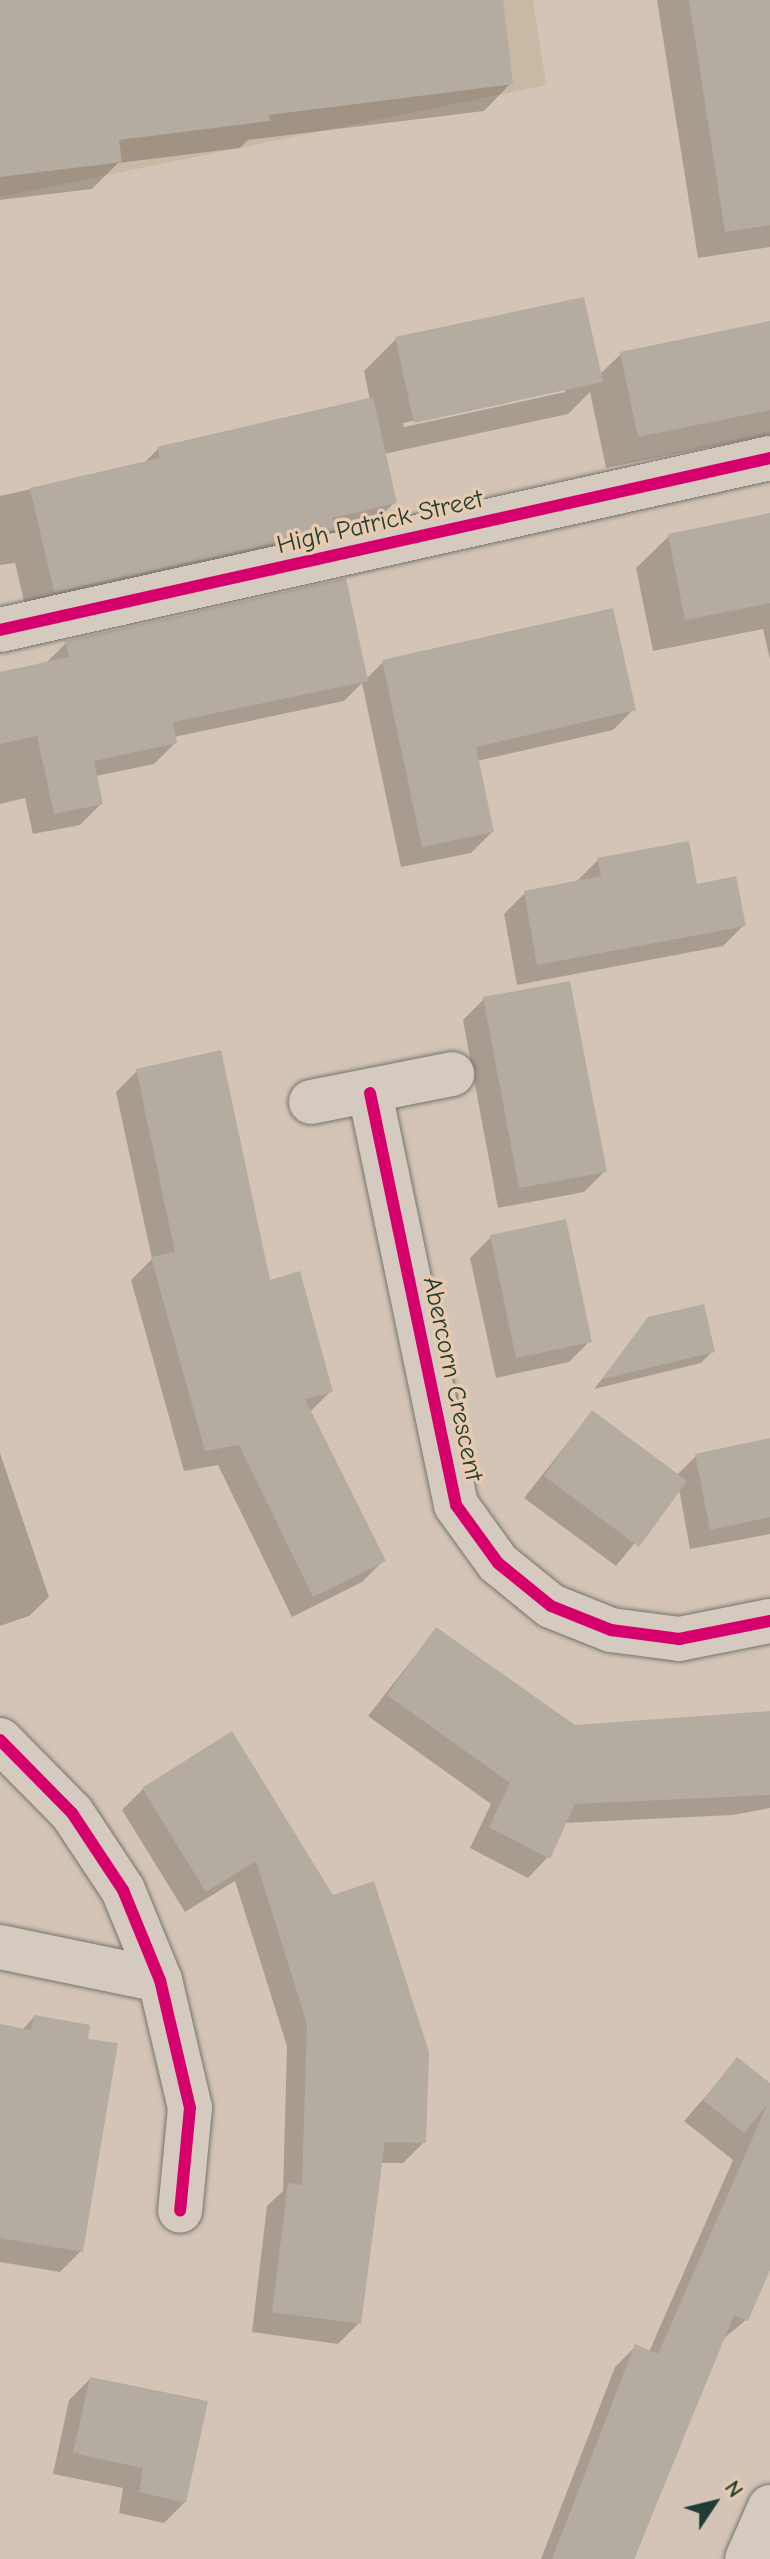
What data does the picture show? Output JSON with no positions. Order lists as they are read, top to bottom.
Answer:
{
  "streets": {
    "street": ["High Patrick Street", "Abercorn Crescent"]
  },
  "north": "top right"
}
